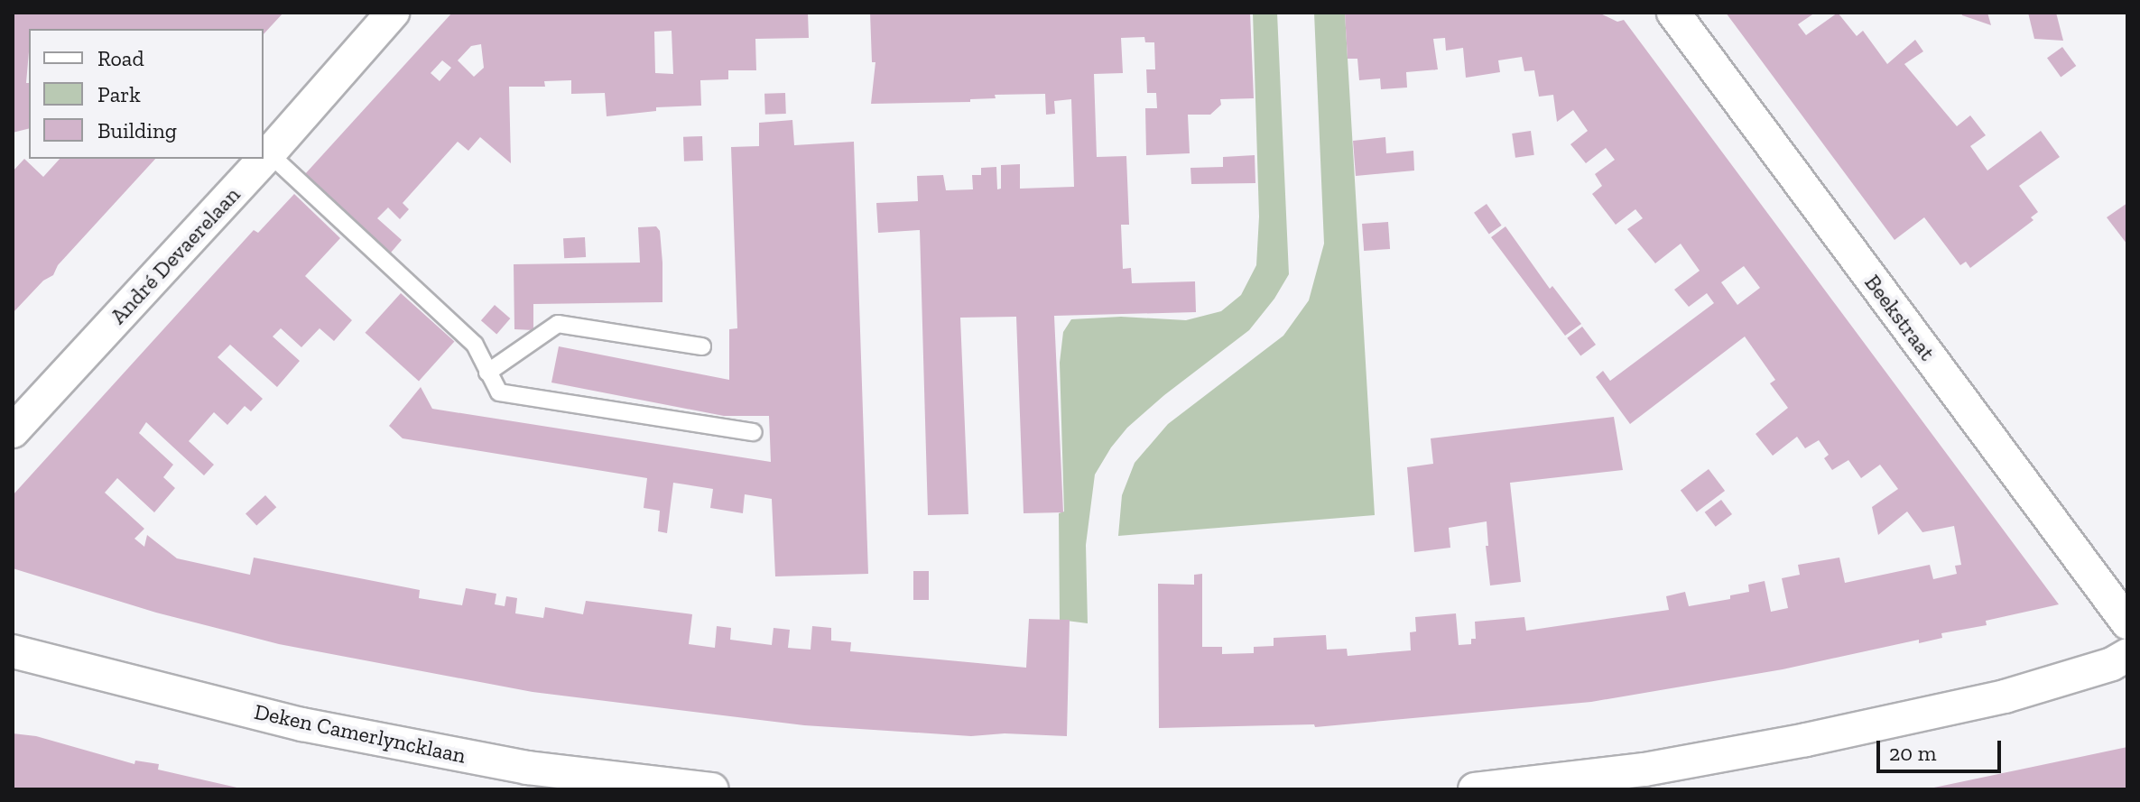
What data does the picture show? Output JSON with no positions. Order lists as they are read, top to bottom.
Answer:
{
  "streets": {
    "street": ["André Devaerelaan", "Beekstraat", "Deken Camerlyncklaan"]
  },
  "legend": ["Road", "Park", "Building"],
  "scale_bar": "20 m"
}
